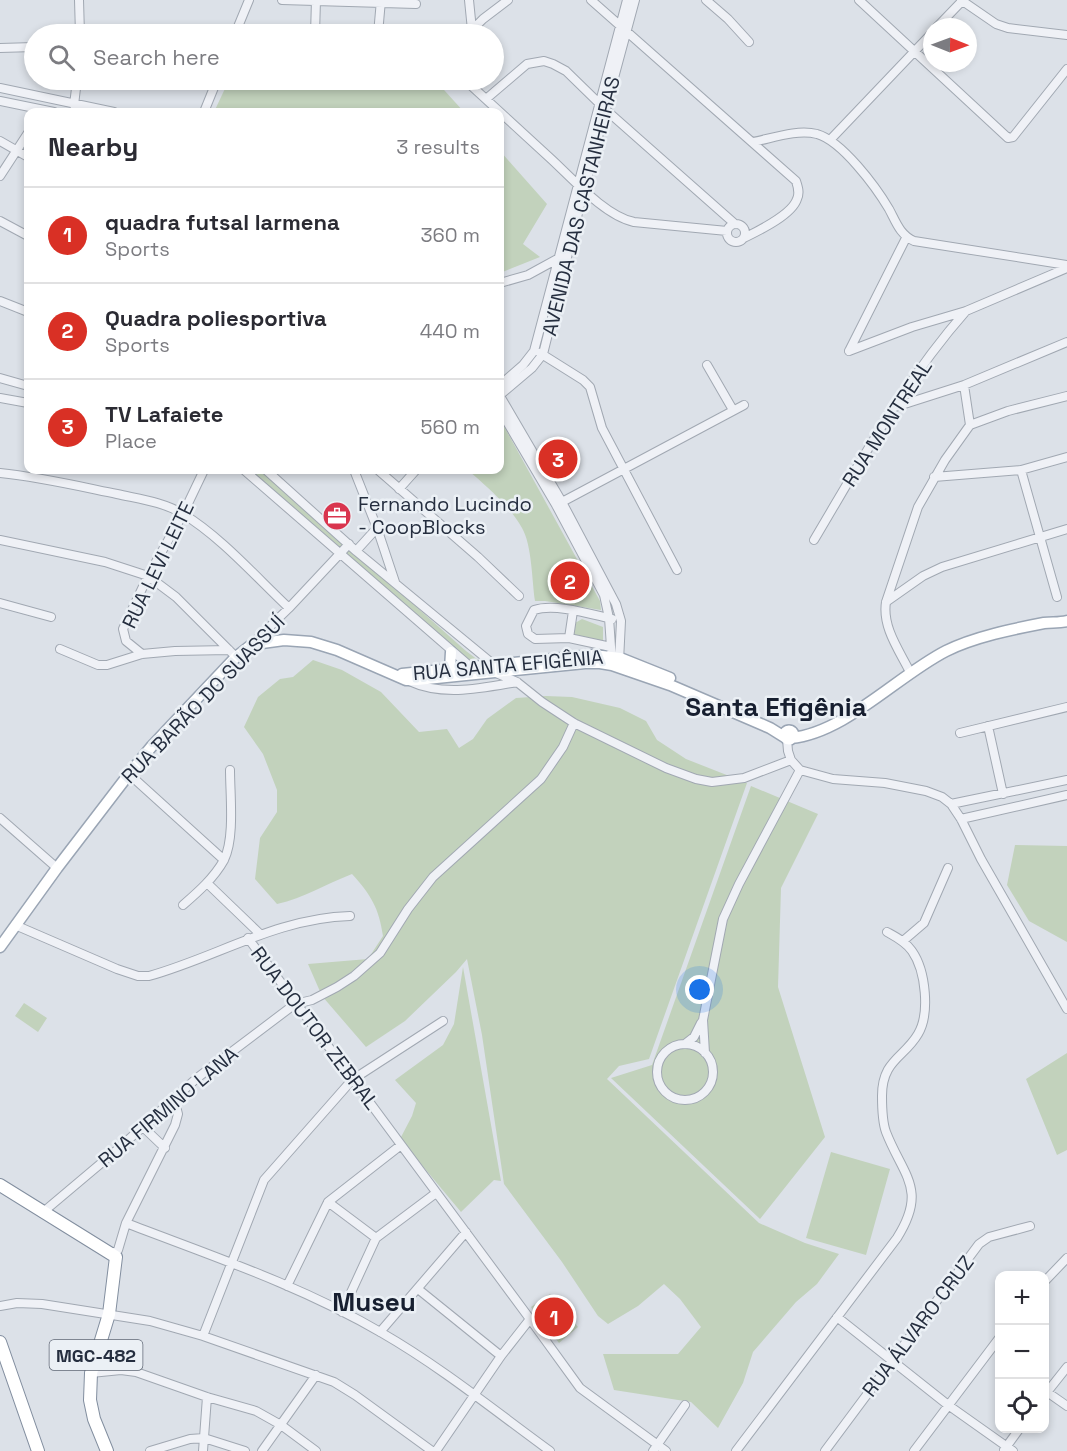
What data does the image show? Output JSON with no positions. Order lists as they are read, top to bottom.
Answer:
{
  "streets": {
    "highway": ["MGC-482"],
    "main road": ["RUA SANTA EFIGÊNIA", "RUA BARÃO DO SUASSUÍ"],
    "street": [
      "AVENIDA DAS CASTANHEIRAS",
      "RUA MONTREAL",
      "RUA LEVI LEITE",
      "RUA DOUTOR ZEBRAL",
      "RUA FIRMINO LANA",
      "RUA ÁLVARO CRUZ"
    ]
  },
  "crossings": [
    ["RUA SANTA EFIGÊNIA", "RUA BARÃO DO SUASSUÍ"],
    ["RUA BARÃO DO SUASSUÍ", "RUA DOUTOR ZEBRAL"],
    ["RUA DOUTOR ZEBRAL", "RUA FIRMINO LANA"]
  ],
  "districts": ["Santa Efigênia", "Museu"],
  "places": {
    "office": ["Fernando Lucindo - CoopBlocks"]
  },
  "north": "right",
  "page": {
    "search": "Search here",
    "heading": ["Nearby", "3 results"],
    "list": [
      {
        "mark": "1",
        "name": "quadra futsal larmena",
        "note": "Sports",
        "value": "360 m"
      },
      {
        "mark": "2",
        "name": "Quadra poliesportiva",
        "note": "Sports",
        "value": "440 m"
      },
      {
        "mark": "3",
        "name": "TV Lafaiete",
        "note": "Place",
        "value": "560 m"
      }
    ],
    "pins": ["3", "2", "1"],
    "map_buttons": ["+", "−"]
  }
}
